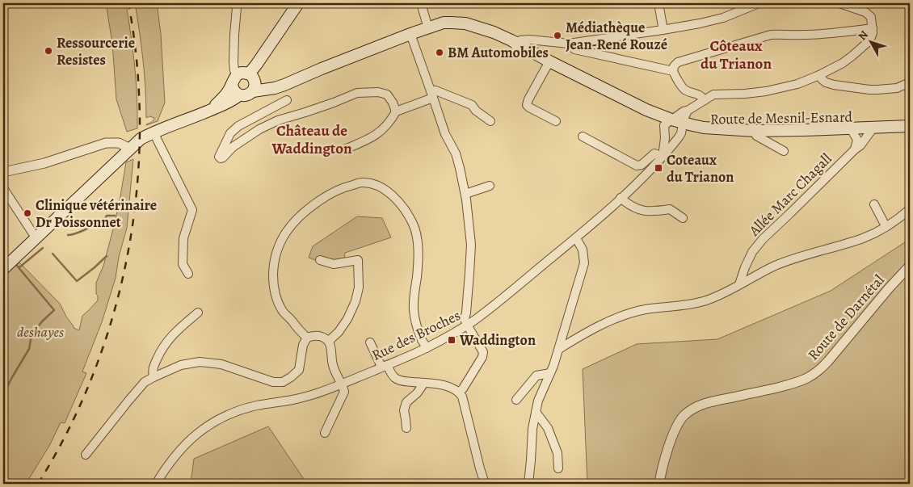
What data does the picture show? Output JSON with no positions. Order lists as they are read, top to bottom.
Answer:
{
  "streets": {
    "main road": ["Route de Mesnil-Esnard"],
    "street": ["Allée Marc Chagall", "Route de Darnétal", "Rue des Broches"]
  },
  "crossings": [
    ["Route de Mesnil-Esnard", "Allée Marc Chagall"],
    ["Route de Mesnil-Esnard", "Rue des Broches"]
  ],
  "districts": ["Côteaux du Trianon", "Château de Waddington"],
  "parks": ["deshayes"],
  "places": {
    "other": [
      "Médiathèque Jean-René Rouzé",
      "Ressourcerie Resistes",
      "BM Automobiles",
      "Clinique vétérinaire Dr Poissonnet"
    ],
    "transit": ["Coteaux du Trianon", "Waddington"]
  },
  "north": "top left"
}
